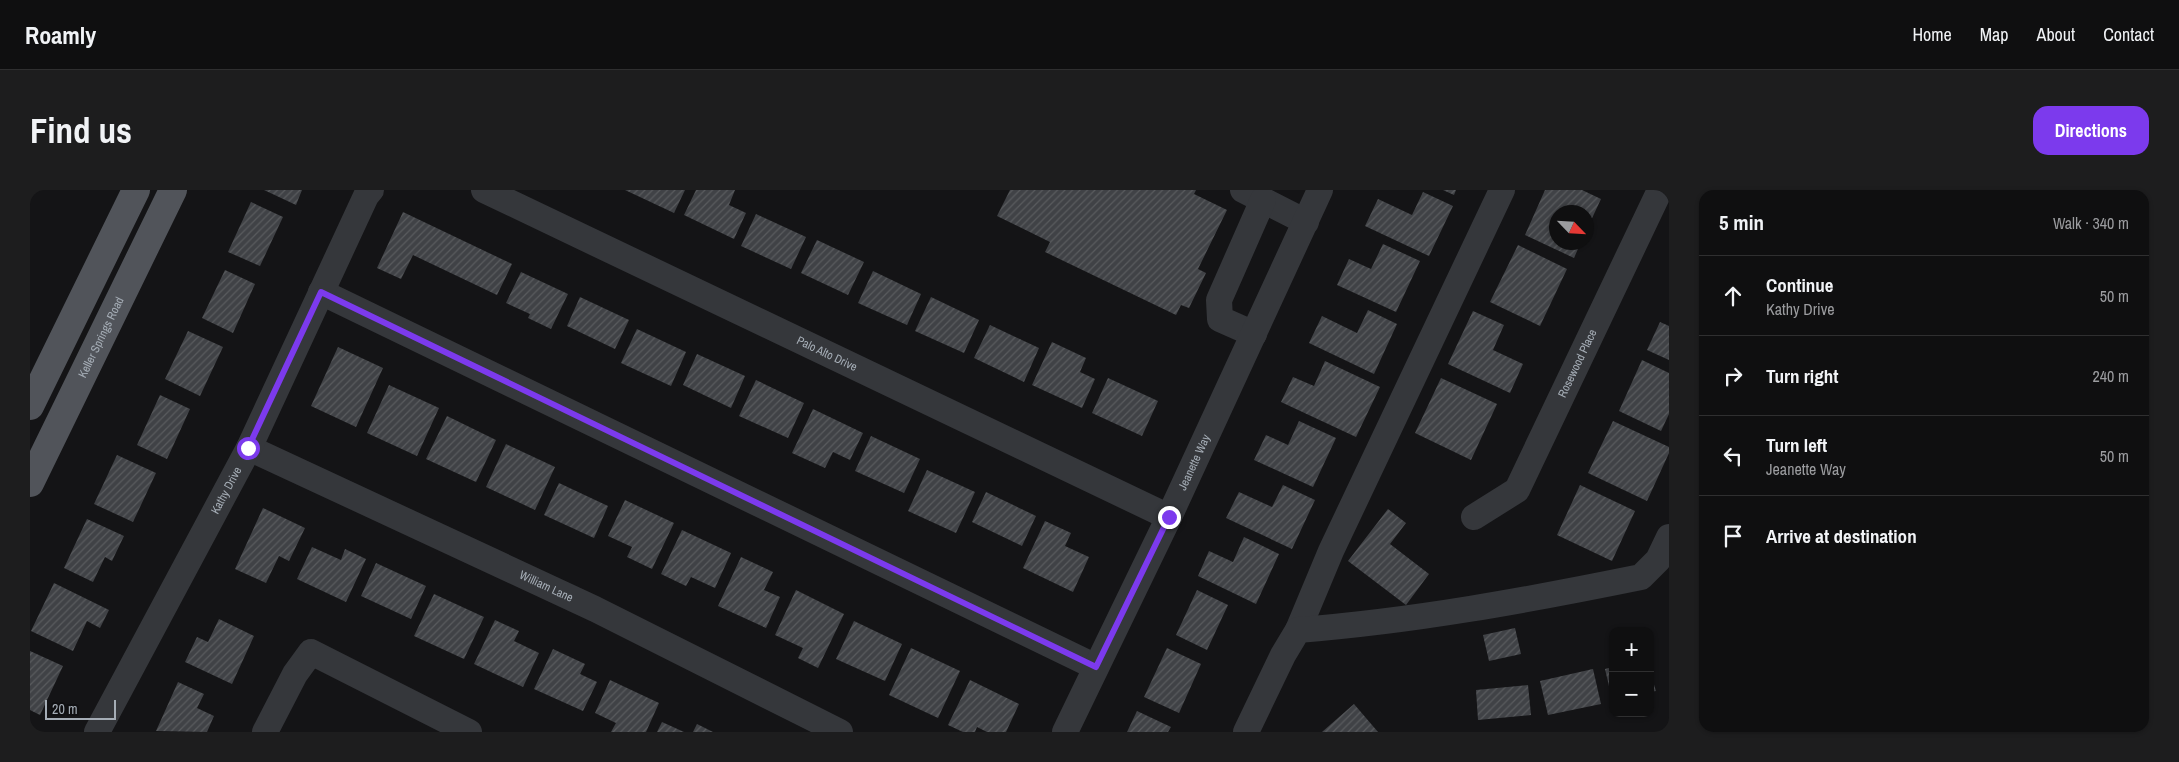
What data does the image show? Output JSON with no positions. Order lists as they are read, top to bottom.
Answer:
{
  "streets": {
    "main road": ["Keller Springs Road"],
    "street": [
      "Palo Alto Drive",
      "Rosewood Place",
      "Jeanette Way",
      "Kathy Drive",
      "William Lane"
    ]
  },
  "crossings": [
    ["Palo Alto Drive", "Jeanette Way"],
    ["Kathy Drive", "William Lane"]
  ],
  "scale_bar": "20 m",
  "north": "bottom right",
  "page": {
    "header": "Roamly",
    "nav": [
      "Home",
      "Map",
      "About",
      "Contact"
    ],
    "buttons": "Directions",
    "title": "Find us",
    "heading": ["5 min", "Walk · 340 m"],
    "list": [
      ["Continue", "Kathy Drive", "50 m"],
      ["Turn right", "240 m"],
      ["Turn left", "Jeanette Way", "50 m"],
      "Arrive at destination"
    ],
    "map_buttons": ["+", "−"],
    "scale": "20 m"
  }
}
